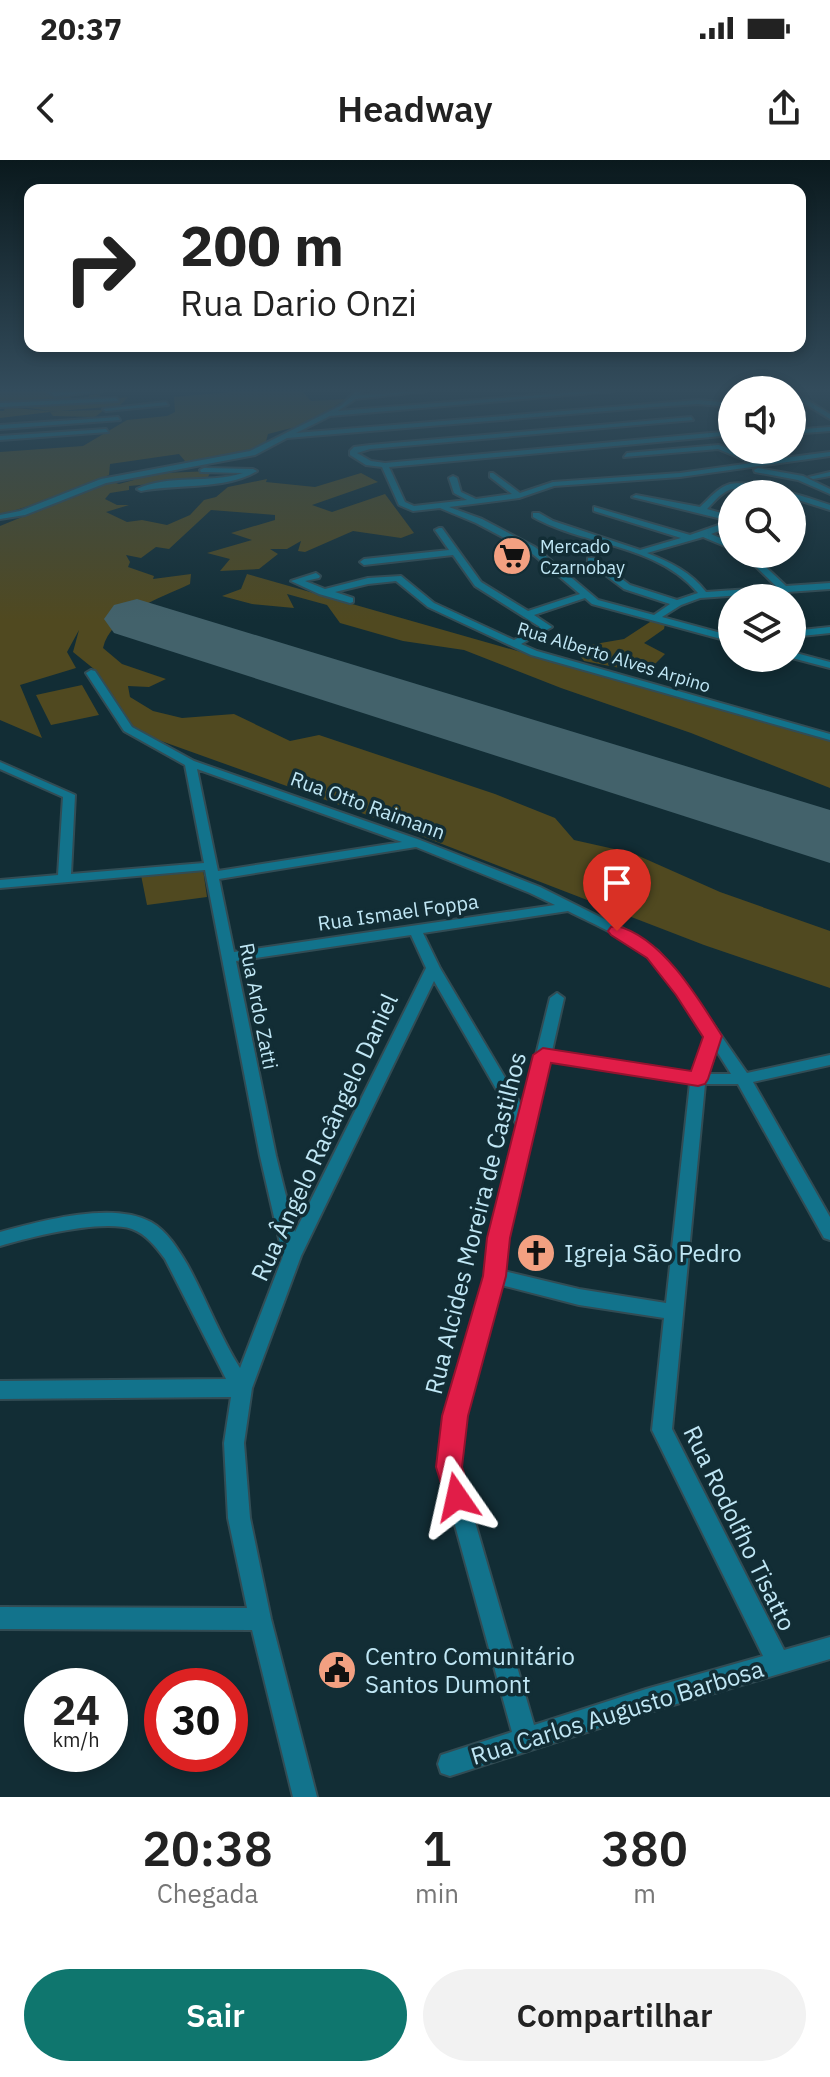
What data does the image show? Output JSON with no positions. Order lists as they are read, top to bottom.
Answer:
{
  "streets": {
    "street": [
      "Rua Alberto Alves Arpino",
      "Rua Otto Raimann",
      "Rua Ismael Foppa",
      "Rua Ardo Zatti",
      "Rua Ângelo Racângelo Daniel",
      "Rua Alcides Moreira de Castilhos",
      "Rua Rodolfho Tisatto",
      "Rua Carlos Augusto Barbosa"
    ]
  },
  "crossings": [
    ["Rua Otto Raimann", "Rua Ismael Foppa"],
    ["Rua Otto Raimann", "Rua Ardo Zatti"],
    ["Rua Otto Raimann", "Rua Rodolfho Tisatto"],
    ["Rua Ismael Foppa", "Rua Ardo Zatti"],
    ["Rua Ardo Zatti", "Rua Ângelo Racângelo Daniel"],
    ["Rua Alcides Moreira de Castilhos", "Rua Carlos Augusto Barbosa"],
    ["Rua Rodolfho Tisatto", "Rua Carlos Augusto Barbosa"]
  ],
  "places": {
    "supermarket": ["Mercado Czarnobay"],
    "church": ["Igreja São Pedro"],
    "public building": ["Centro Comunitário Santos Dumont"]
  },
  "page": {
    "status": "20:37",
    "header": "Headway",
    "turn": ["200 m", "Rua Dario Onzi"],
    "speed": "24 km/h",
    "limit": "30",
    "eta": [
      "20:38",
      "Chegada",
      "1",
      "min",
      "380",
      "m"
    ],
    "buttons": ["Sair", "Compartilhar"]
  }
}
